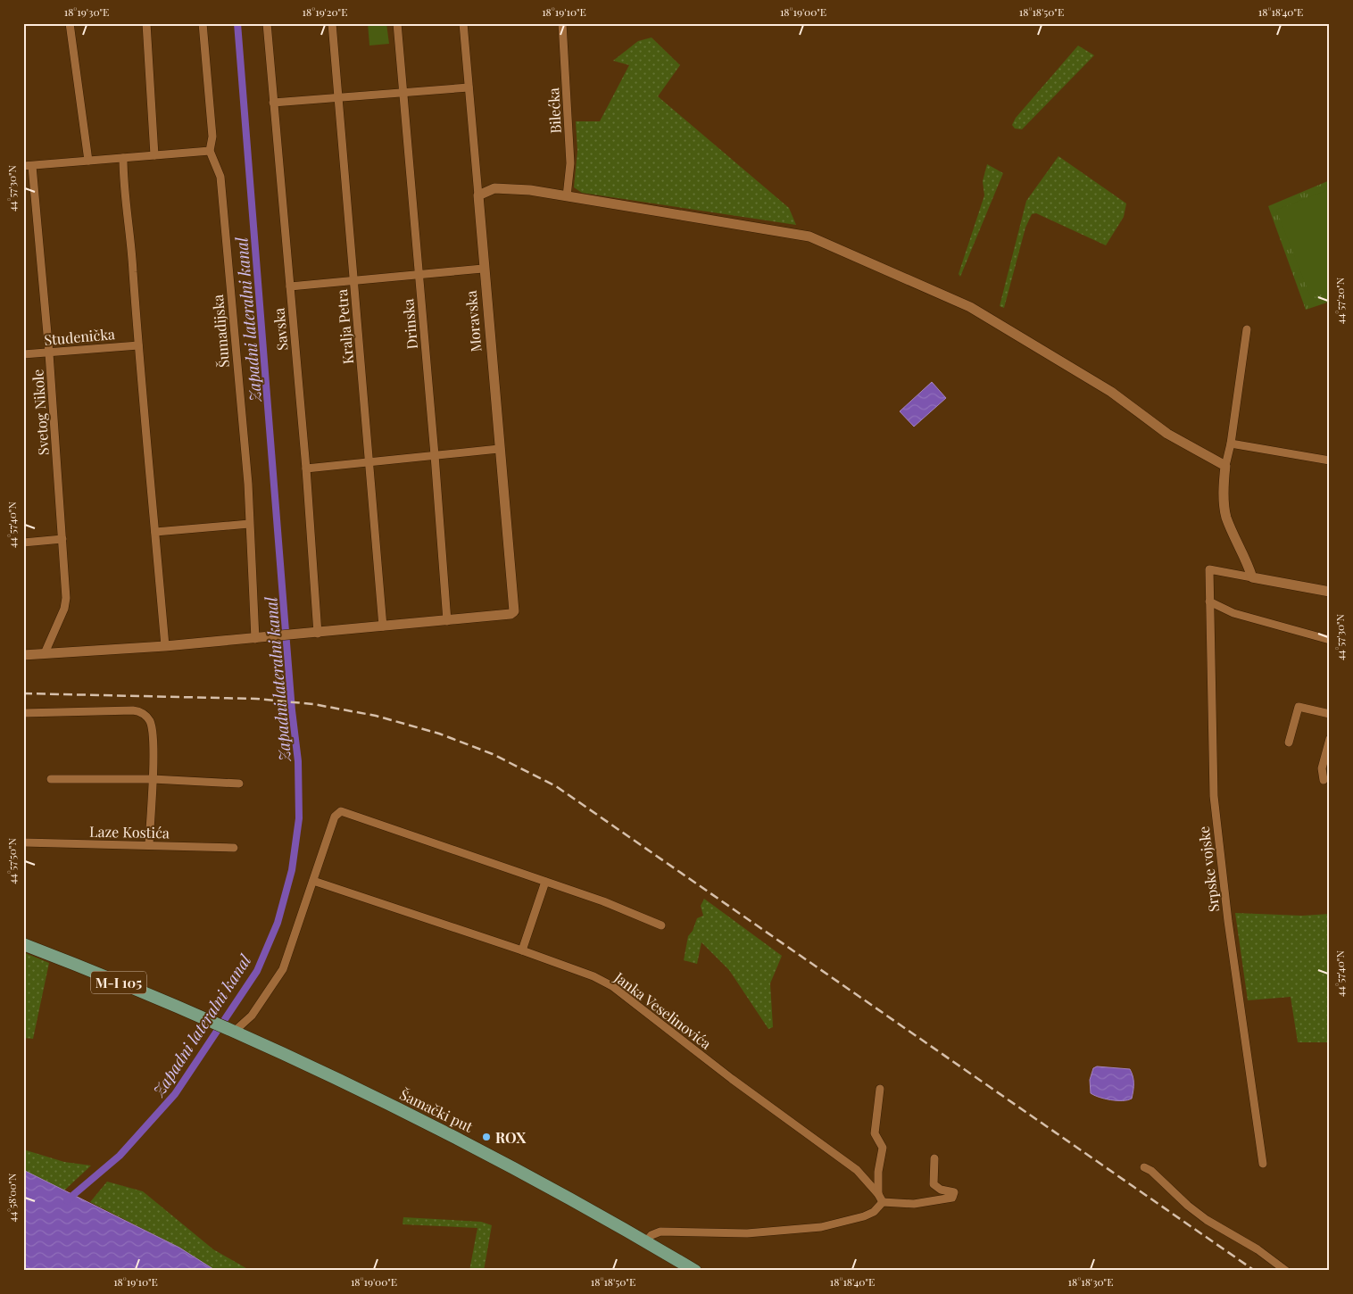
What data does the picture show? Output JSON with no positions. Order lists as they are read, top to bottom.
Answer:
{
  "streets": {
    "main road": ["M-I 105", "Šamački put"],
    "street": [
      "Bilećka",
      "Moravska",
      "Drinska",
      "Kralja Petra",
      "Savska",
      "Šumadijska",
      "Studenička",
      "Svetog Nikole",
      "Laze Kostića",
      "Srpske vojske",
      "Janka Veselinovića"
    ]
  },
  "crossings": [
    ["Moravska", "Drinska"],
    ["Studenička", "Svetog Nikole"],
    ["M-I 105", "Šamački put"]
  ],
  "water": ["Zapadni lateralni kanal"],
  "places": ["ROX"],
  "coordinates": [
    "18°19'30\"E",
    "18°19'20\"E",
    "18°19'10\"E",
    "18°19'00\"E",
    "18°18'50\"E",
    "18°18'40\"E",
    "44°57'30\"N",
    "44°57'20\"N",
    "44°57'40\"N",
    "44°57'50\"N",
    "44°58'00\"N",
    "18°18'30\"E"
  ]
}
